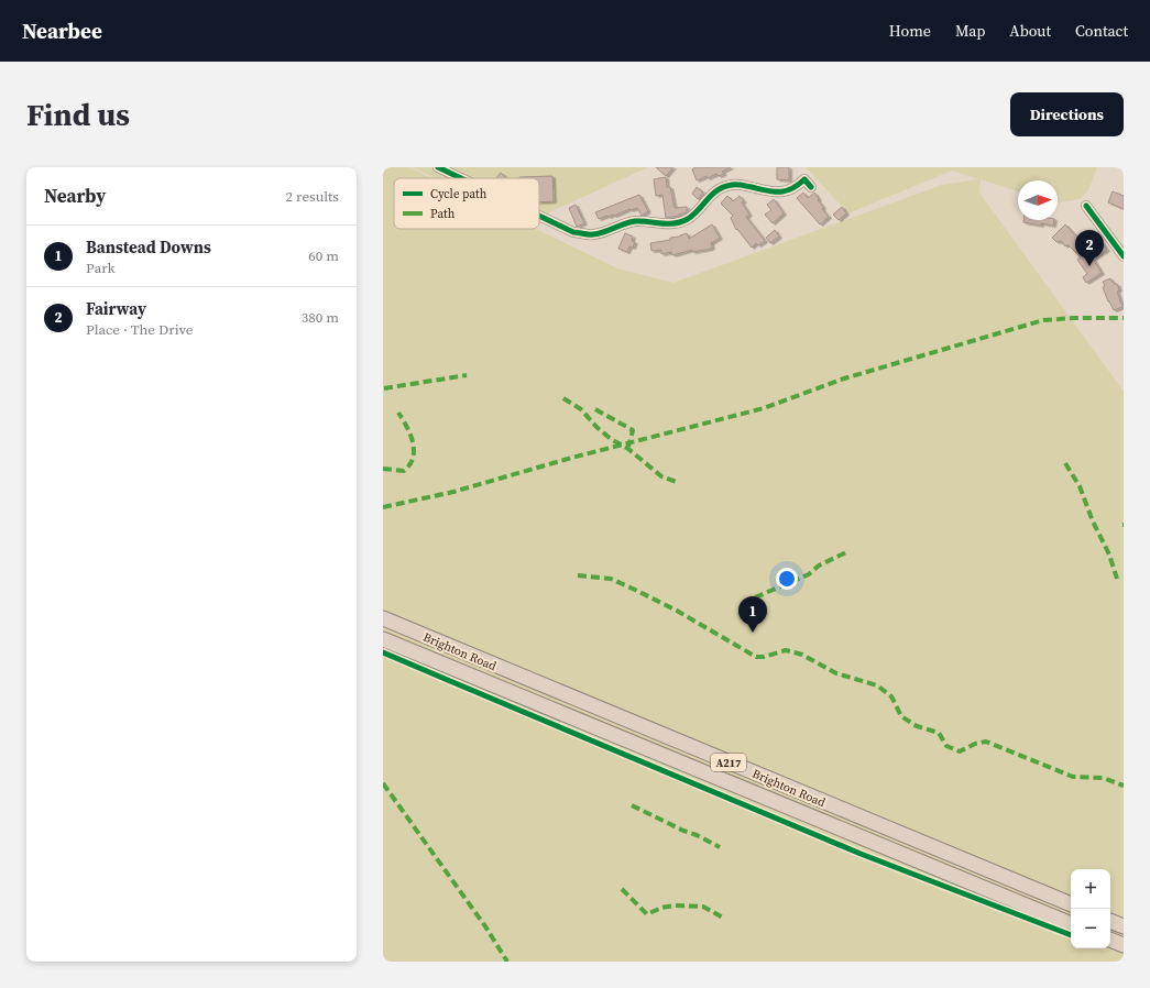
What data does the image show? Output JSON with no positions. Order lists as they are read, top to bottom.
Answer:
{
  "streets": {
    "highway": ["Brighton Road", "A217"]
  },
  "legend": ["Cycle path", "Path"],
  "north": "right",
  "page": {
    "header": "Nearbee",
    "nav": [
      "Home",
      "Map",
      "About",
      "Contact"
    ],
    "buttons": "Directions",
    "title": "Find us",
    "heading": ["Nearby", "2 results"],
    "list": [
      {
        "mark": "1",
        "name": "Banstead Downs",
        "note": "Park",
        "value": "60 m"
      },
      {
        "mark": "2",
        "name": "Fairway",
        "note": "Place · The Drive",
        "value": "380 m"
      }
    ],
    "pins": ["2", "1"],
    "map_buttons": ["+", "−"]
  }
}
